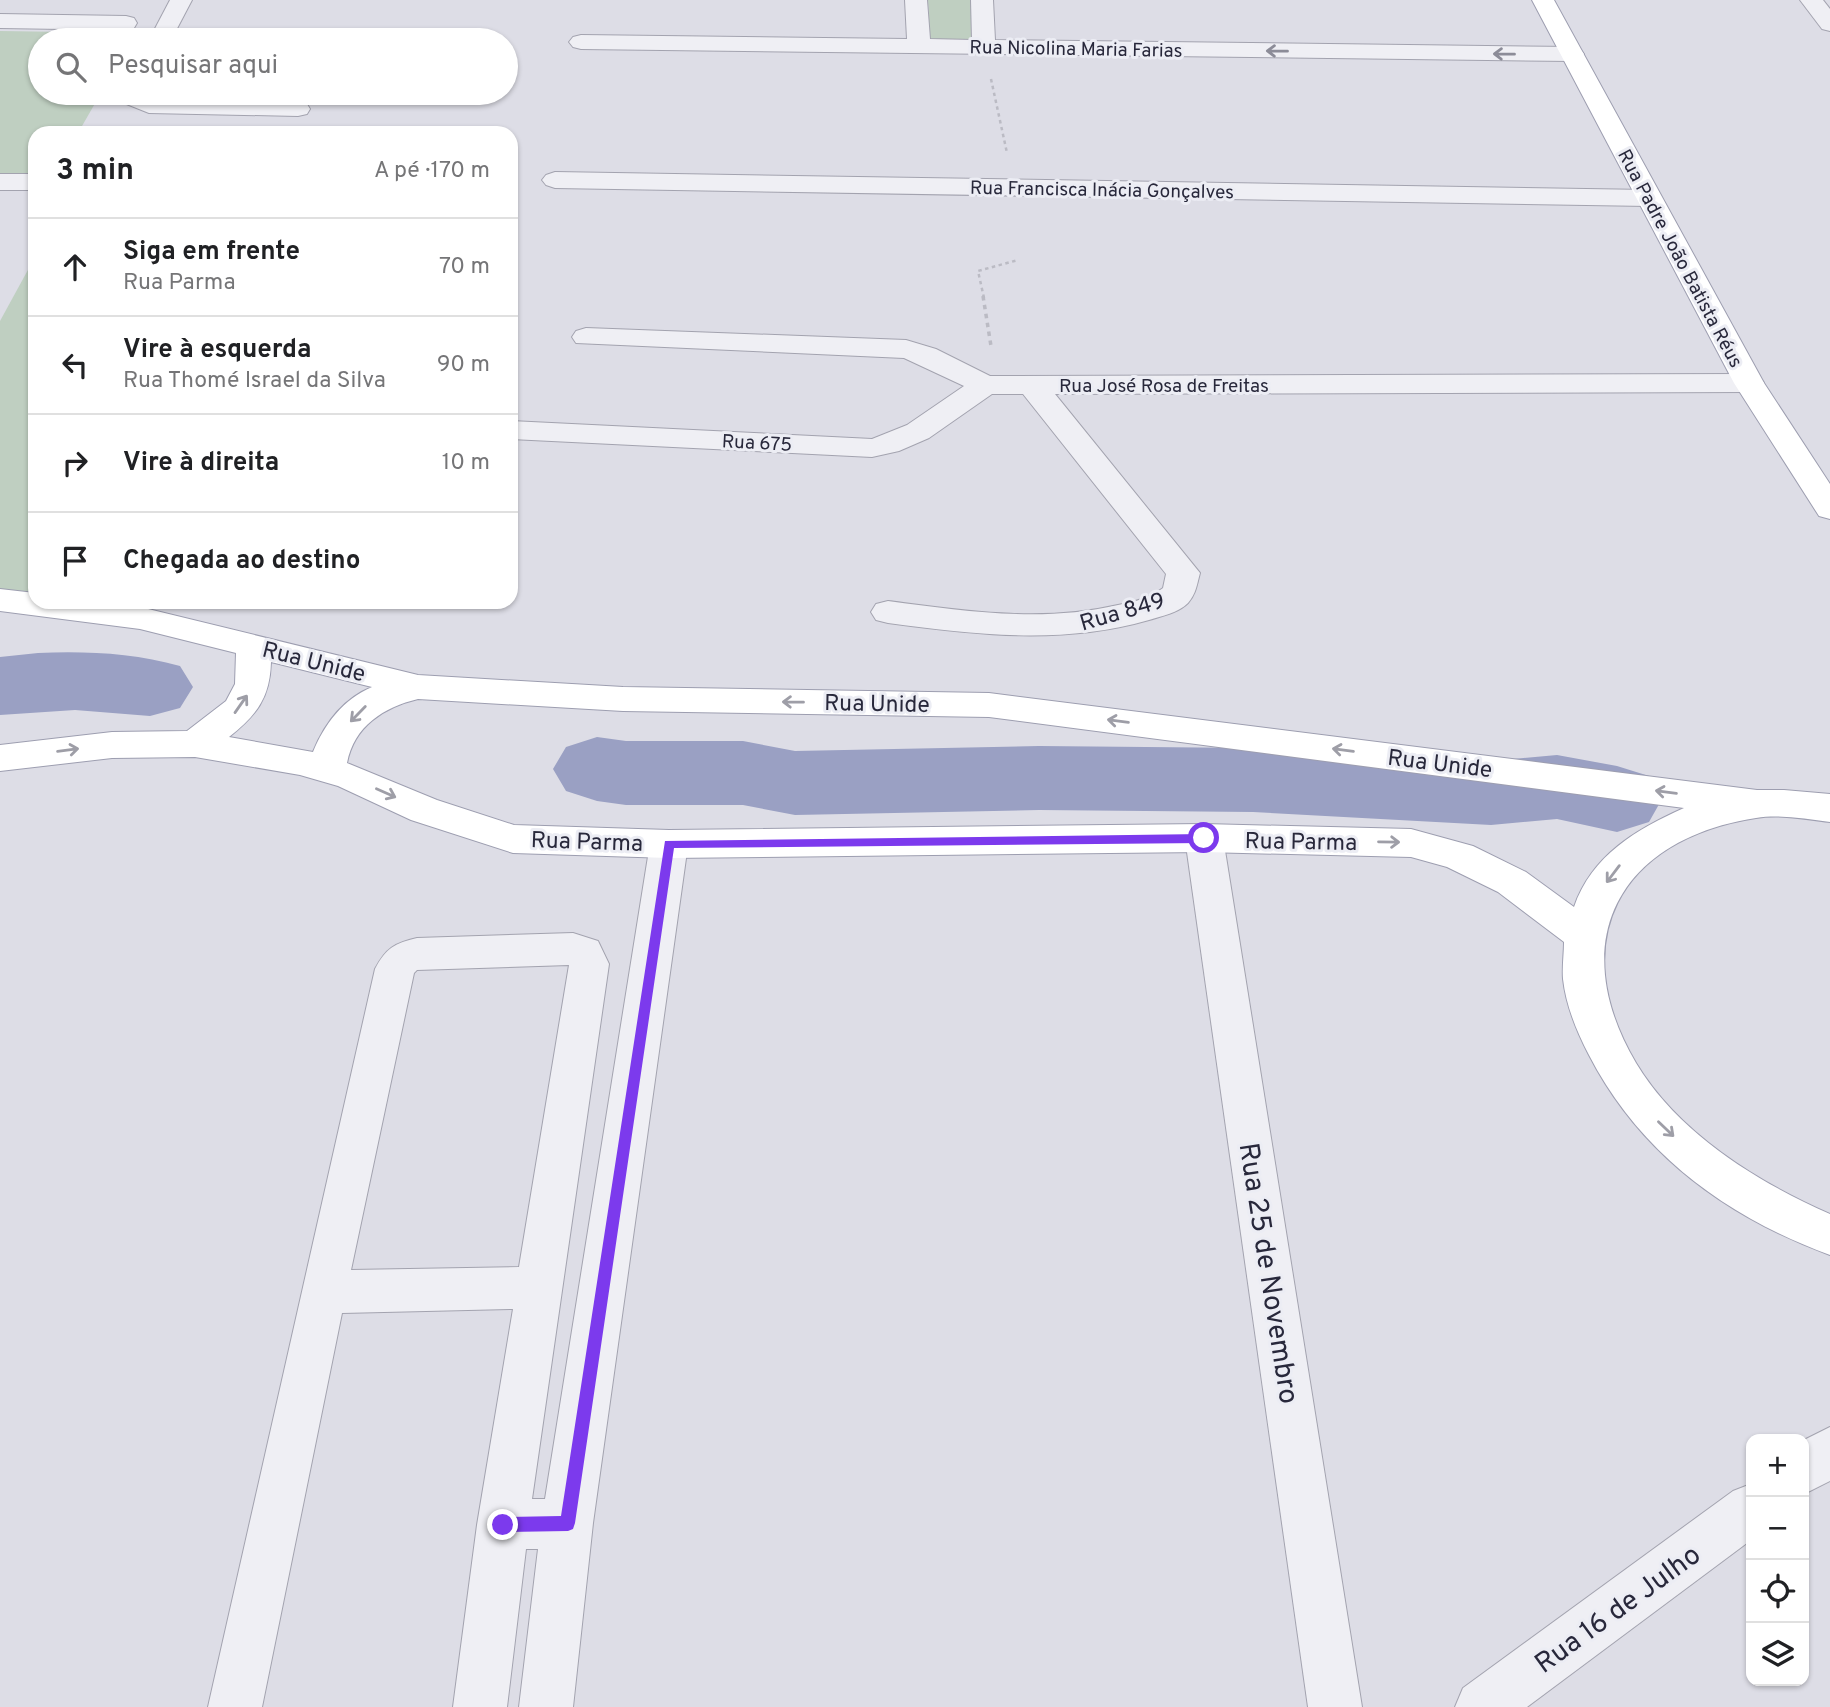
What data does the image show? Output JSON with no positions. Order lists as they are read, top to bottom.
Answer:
{
  "streets": {
    "main road": ["Rua Padre João Batista Réus", "Rua Unide", "Rua Parma"],
    "street": [
      "Rua Nicolina Maria Farias",
      "Rua Francisca Inácia Gonçalves",
      "Rua José Rosa de Freitas",
      "Rua 675",
      "Rua 849",
      "Rua 25 de Novembro",
      "Rua 16 de Julho"
    ]
  },
  "crossings": [
    ["Rua Nicolina Maria Farias", "Rua Padre João Batista Réus"],
    ["Rua Francisca Inácia Gonçalves", "Rua Padre João Batista Réus"],
    ["Rua Padre João Batista Réus", "Rua José Rosa de Freitas"],
    ["Rua José Rosa de Freitas", "Rua 675"],
    ["Rua José Rosa de Freitas", "Rua 849"],
    ["Rua Parma", "Rua 25 de Novembro"]
  ],
  "one_way": ["Rua Nicolina Maria Farias", "Rua Unide", "Rua Parma"],
  "page": {
    "search": "Pesquisar aqui",
    "heading": ["3 min", "A pé · 170 m"],
    "list": [
      ["Siga em frente", "Rua Parma", "70 m"],
      ["Vire à esquerda", "Rua Thomé Israel da Silva", "90 m"],
      ["Vire à direita", "10 m"],
      "Chegada ao destino"
    ],
    "map_buttons": ["+", "−"]
  }
}
